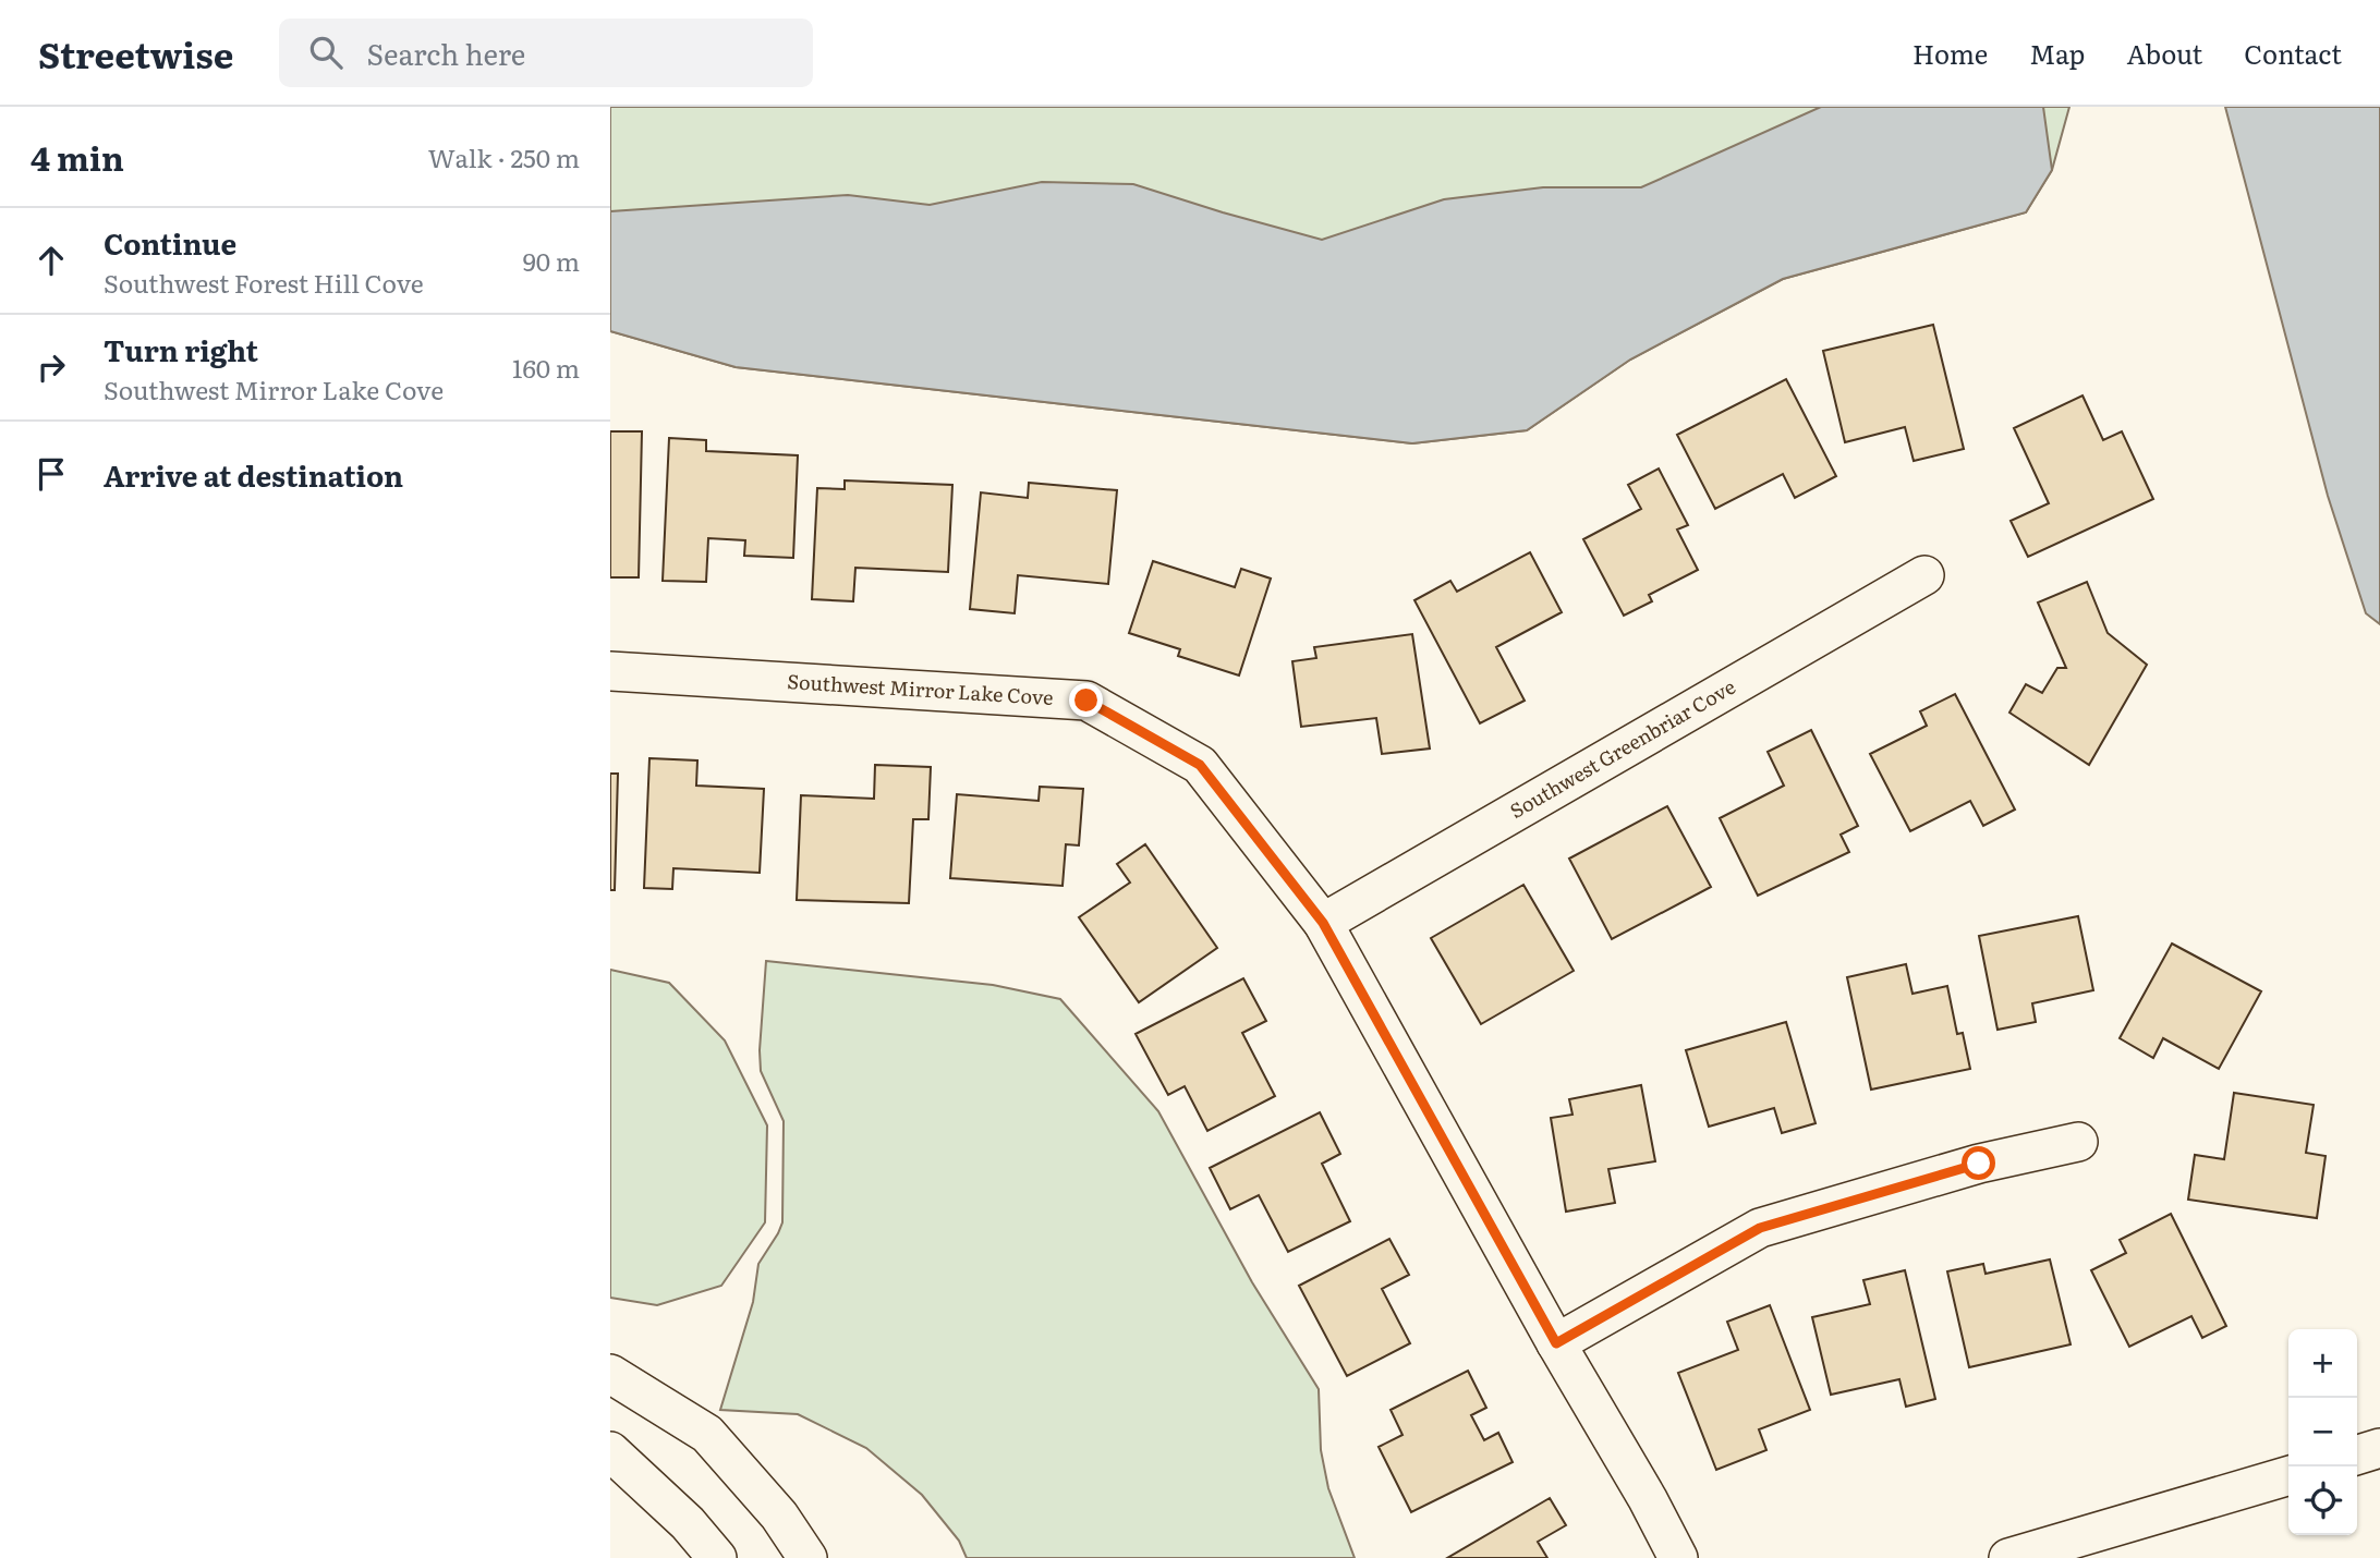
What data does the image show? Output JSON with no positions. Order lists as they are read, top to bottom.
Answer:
{
  "streets": {
    "street": ["Southwest Mirror Lake Cove", "Southwest Greenbriar Cove"]
  },
  "crossings": [
    ["Southwest Mirror Lake Cove", "Southwest Greenbriar Cove"]
  ],
  "page": {
    "header": "Streetwise",
    "search": "Search here",
    "nav": [
      "Home",
      "Map",
      "About",
      "Contact"
    ],
    "heading": ["4 min", "Walk · 250 m"],
    "list": [
      ["Continue", "Southwest Forest Hill Cove", "90 m"],
      ["Turn right", "Southwest Mirror Lake Cove", "160 m"],
      "Arrive at destination"
    ],
    "map_buttons": ["+", "−"]
  }
}
